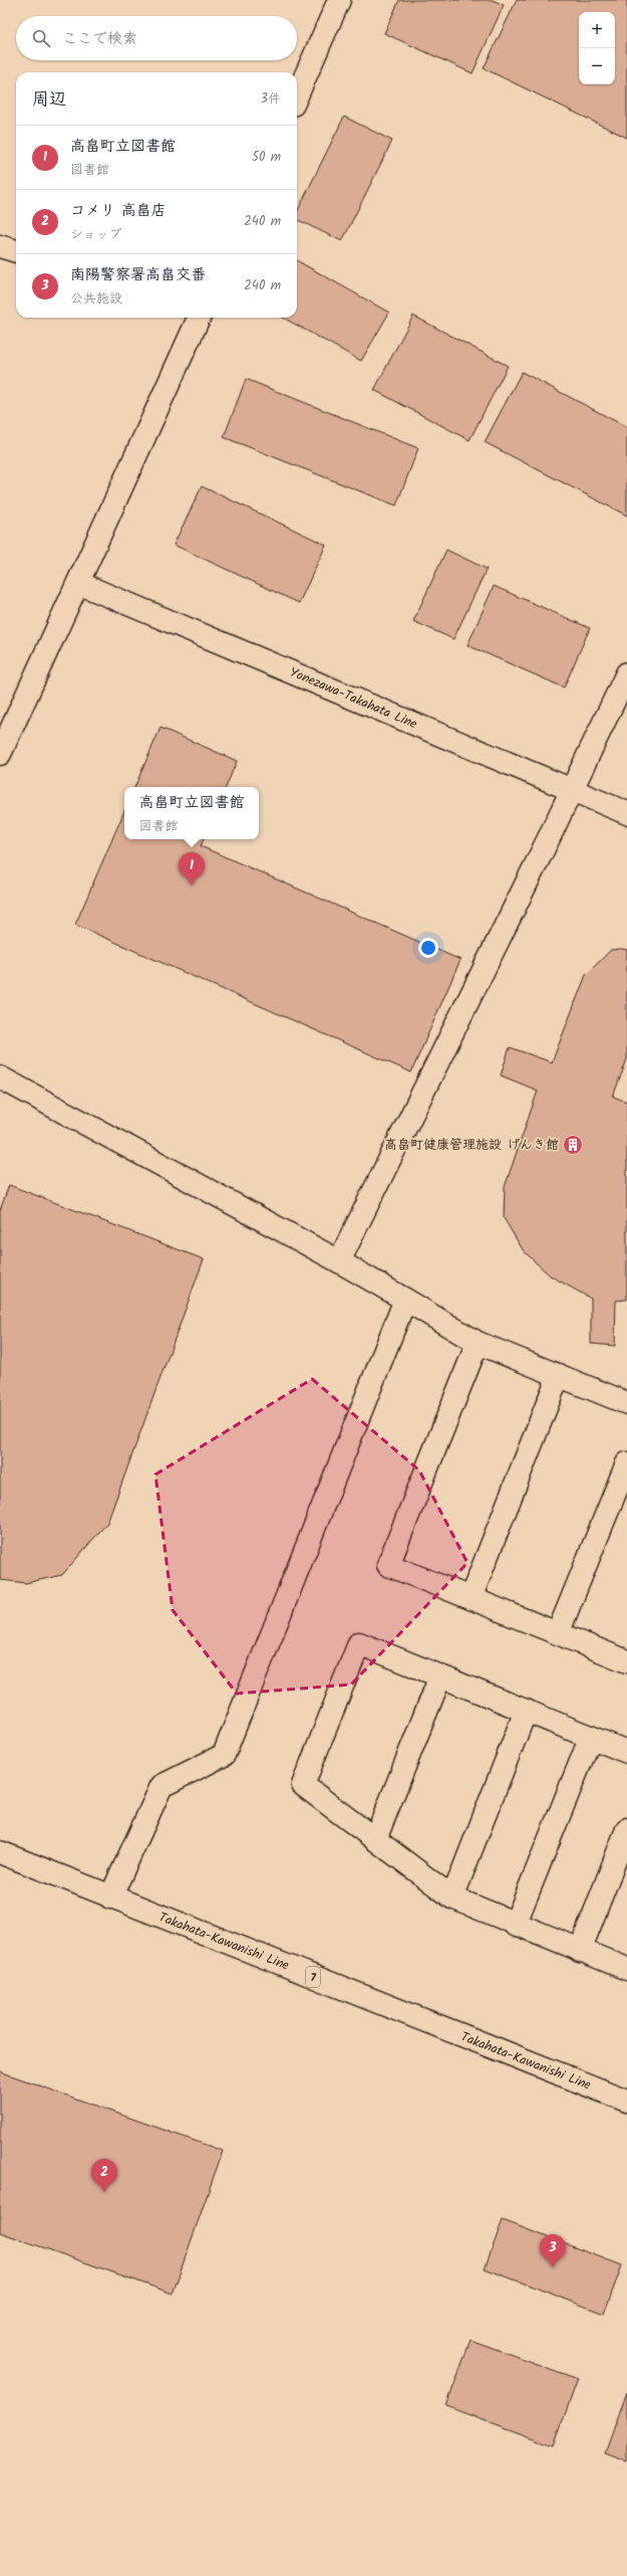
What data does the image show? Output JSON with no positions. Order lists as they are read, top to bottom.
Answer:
{
  "streets": {
    "street": ["Yonezawa-Takahata Line", "Takahata-Kawanishi Line", "7"]
  },
  "places": {
    "building": ["高畠町健康管理施設 げんき館"]
  },
  "page": {
    "map_buttons": ["+", "−"],
    "search": "ここで検索",
    "heading": ["周辺", "3件"],
    "list": [
      {
        "mark": "1",
        "name": "高畠町立図書館",
        "note": "図書館",
        "value": "50 m"
      },
      {
        "mark": "2",
        "name": "コメリ 高畠店",
        "note": "ショップ",
        "value": "240 m"
      },
      {
        "mark": "3",
        "name": "南陽警察署高畠交番",
        "note": "公共施設",
        "value": "240 m"
      }
    ],
    "popup": ["高畠町立図書館", "図書館"],
    "pins": ["1", "2", "3"]
  }
}
